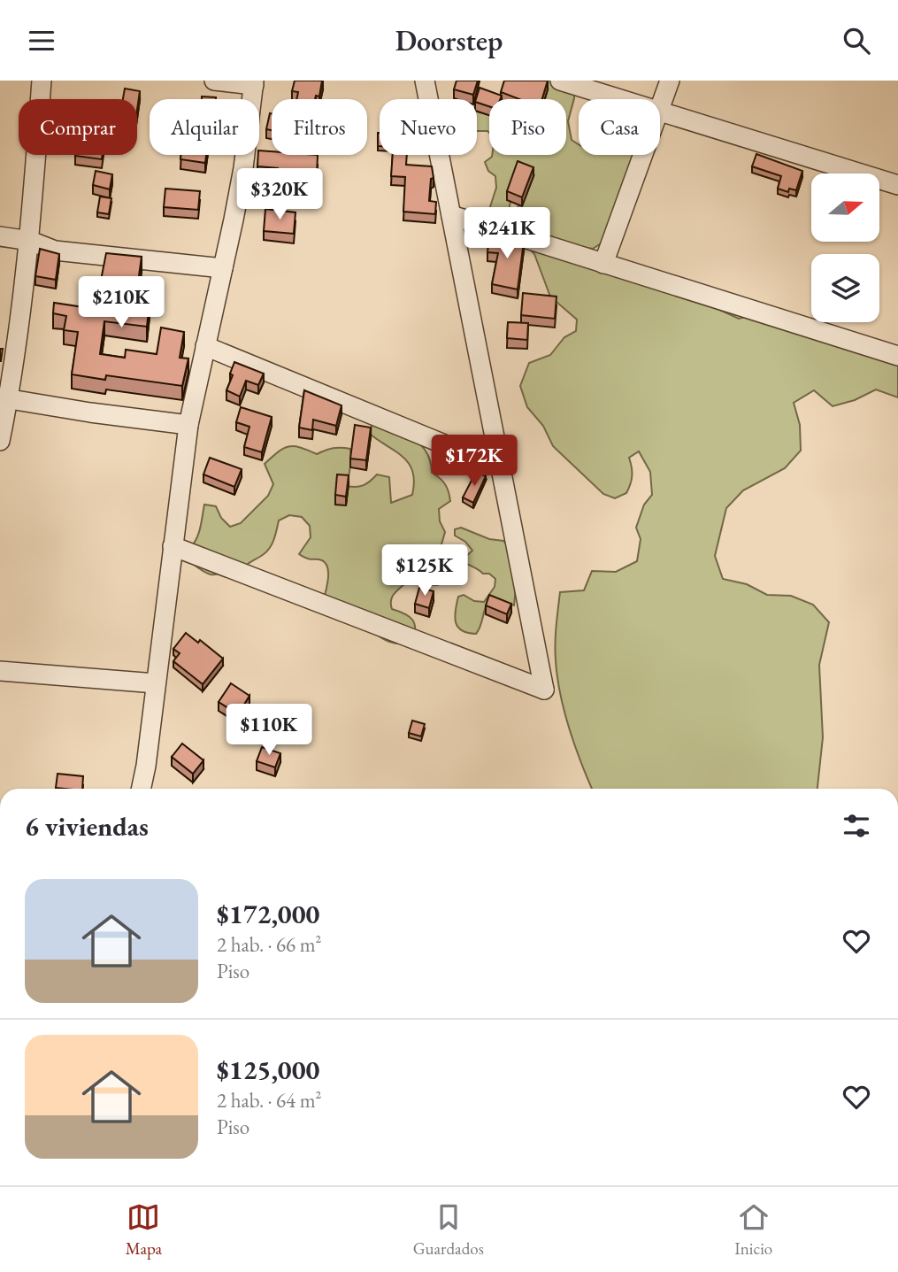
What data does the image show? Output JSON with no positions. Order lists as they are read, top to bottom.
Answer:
{
  "north": "right",
  "page": {
    "header": "Doorstep",
    "chip": [
      "Comprar",
      "Alquilar",
      "Filtros",
      "Nuevo",
      "Piso",
      "Casa"
    ],
    "price": [
      "$320K",
      "$241K",
      "$210K",
      "$172K",
      "$125K",
      "$110K"
    ],
    "heading": "6 viviendas",
    "list": [
      {
        "name": "$172,000",
        "note": "2 hab. · 66 m² · Piso"
      },
      {
        "name": "$125,000",
        "note": "2 hab. · 64 m² · Piso"
      }
    ],
    "tabs": ["Mapa", "Guardados", "Inicio"]
  }
}
